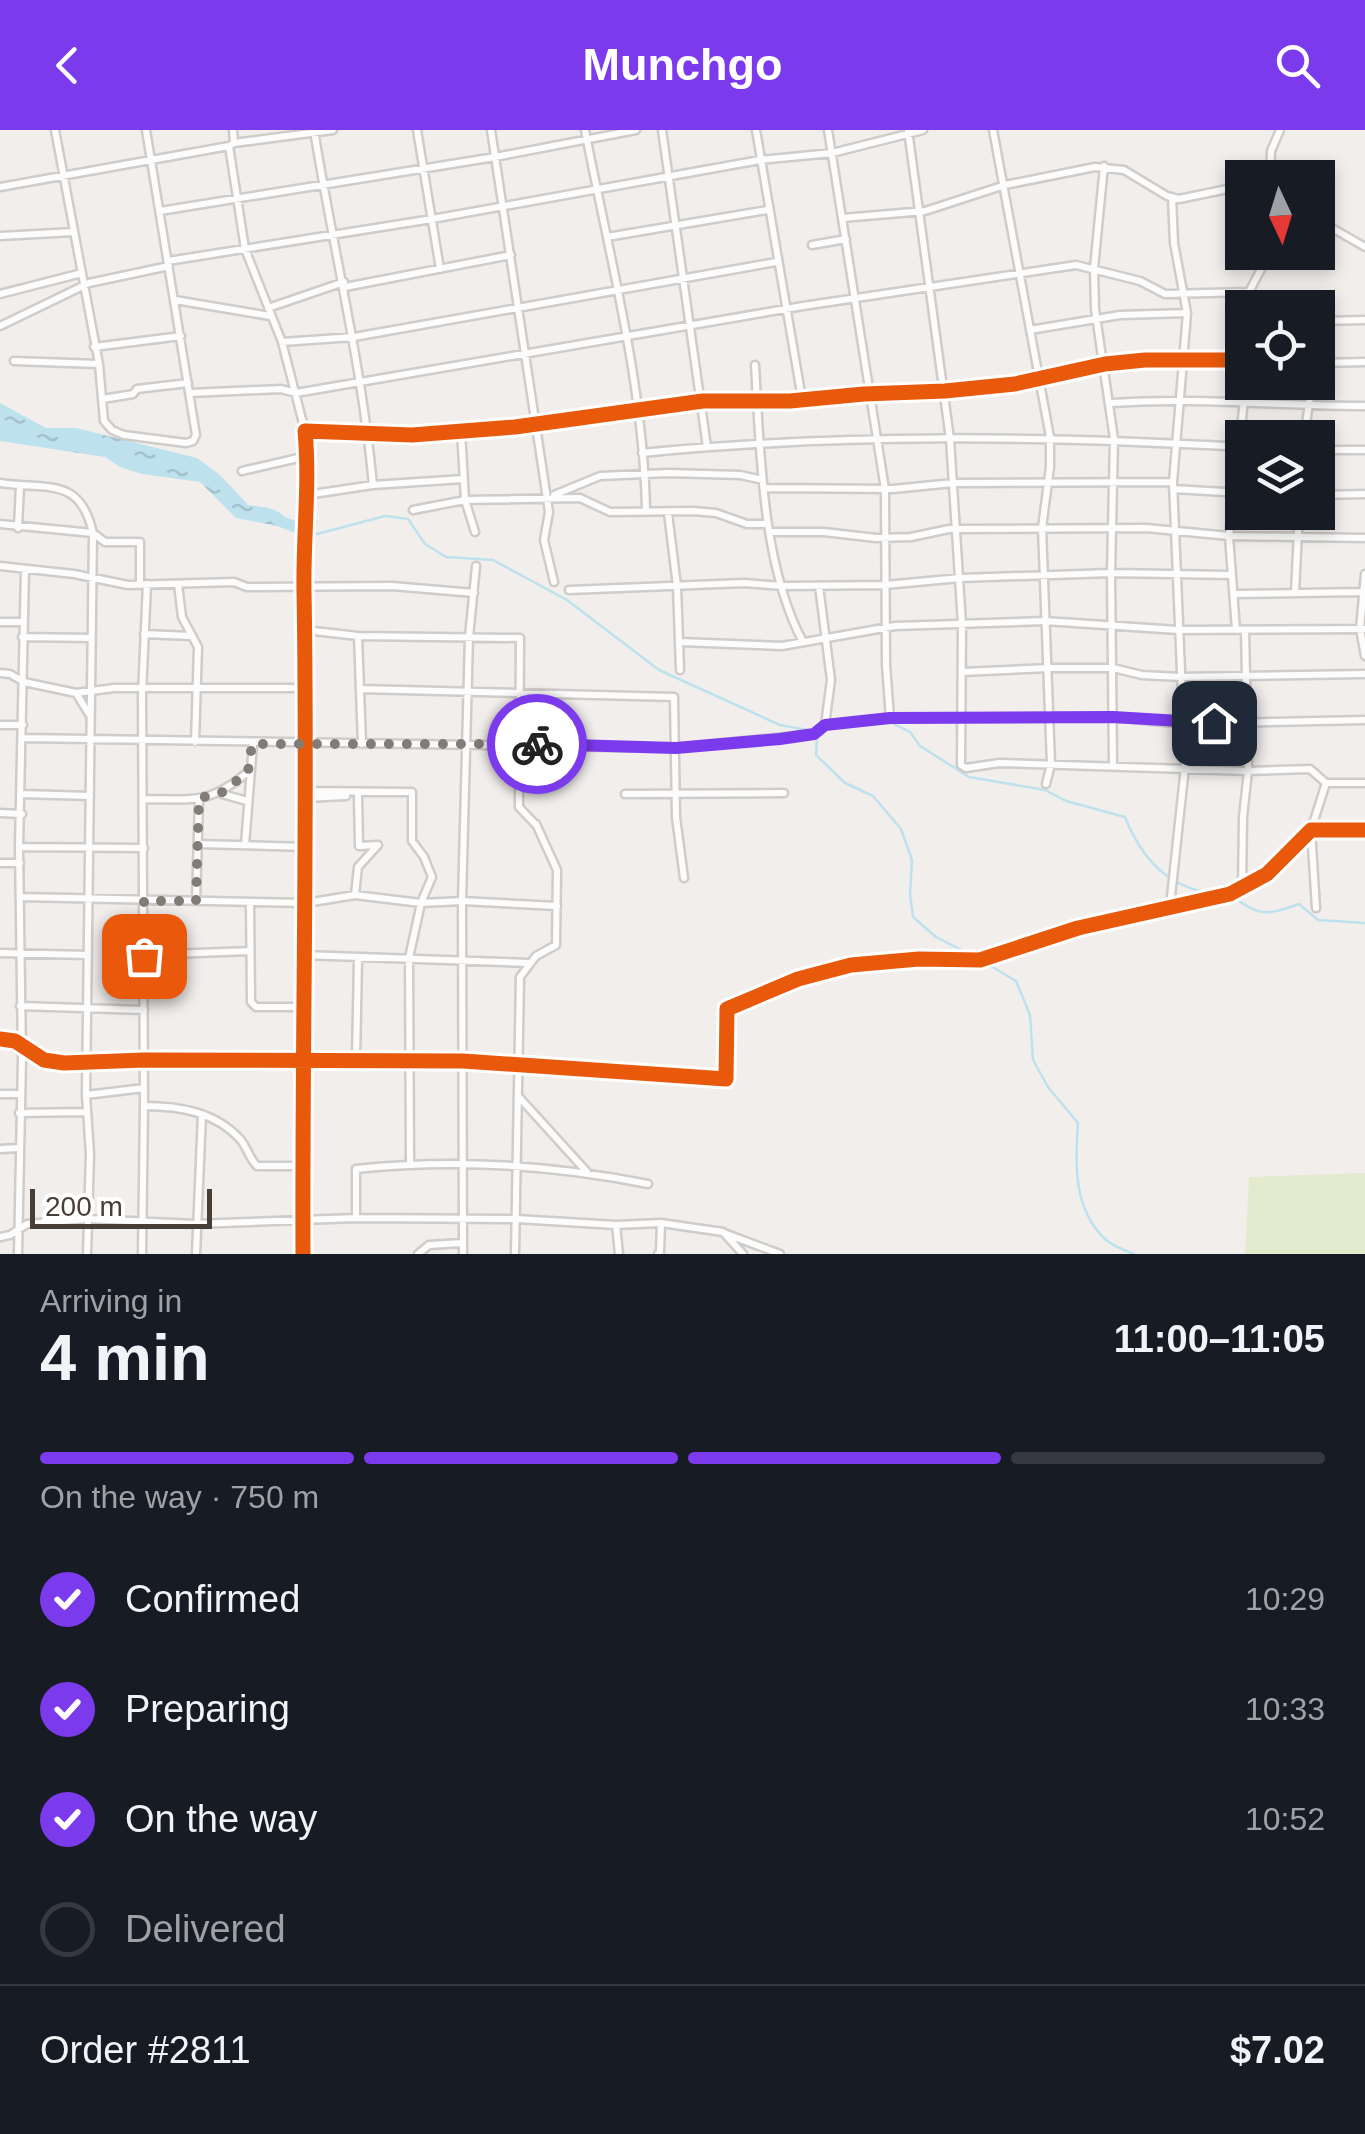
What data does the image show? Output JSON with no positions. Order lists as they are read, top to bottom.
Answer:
{
  "scale_bar": "200 m",
  "north": "bottom",
  "page": {
    "header": "Munchgo",
    "scale": "200 m",
    "heading": ["4 min", "Arriving in", "11:00–11:05"],
    "panel": ["Order #2811", "$7.02"],
    "bar": "On the way · 750 m",
    "list": [
      ["Confirmed", "10:29"],
      ["Preparing", "10:33"],
      ["On the way", "10:52"],
      "Delivered"
    ]
  }
}
